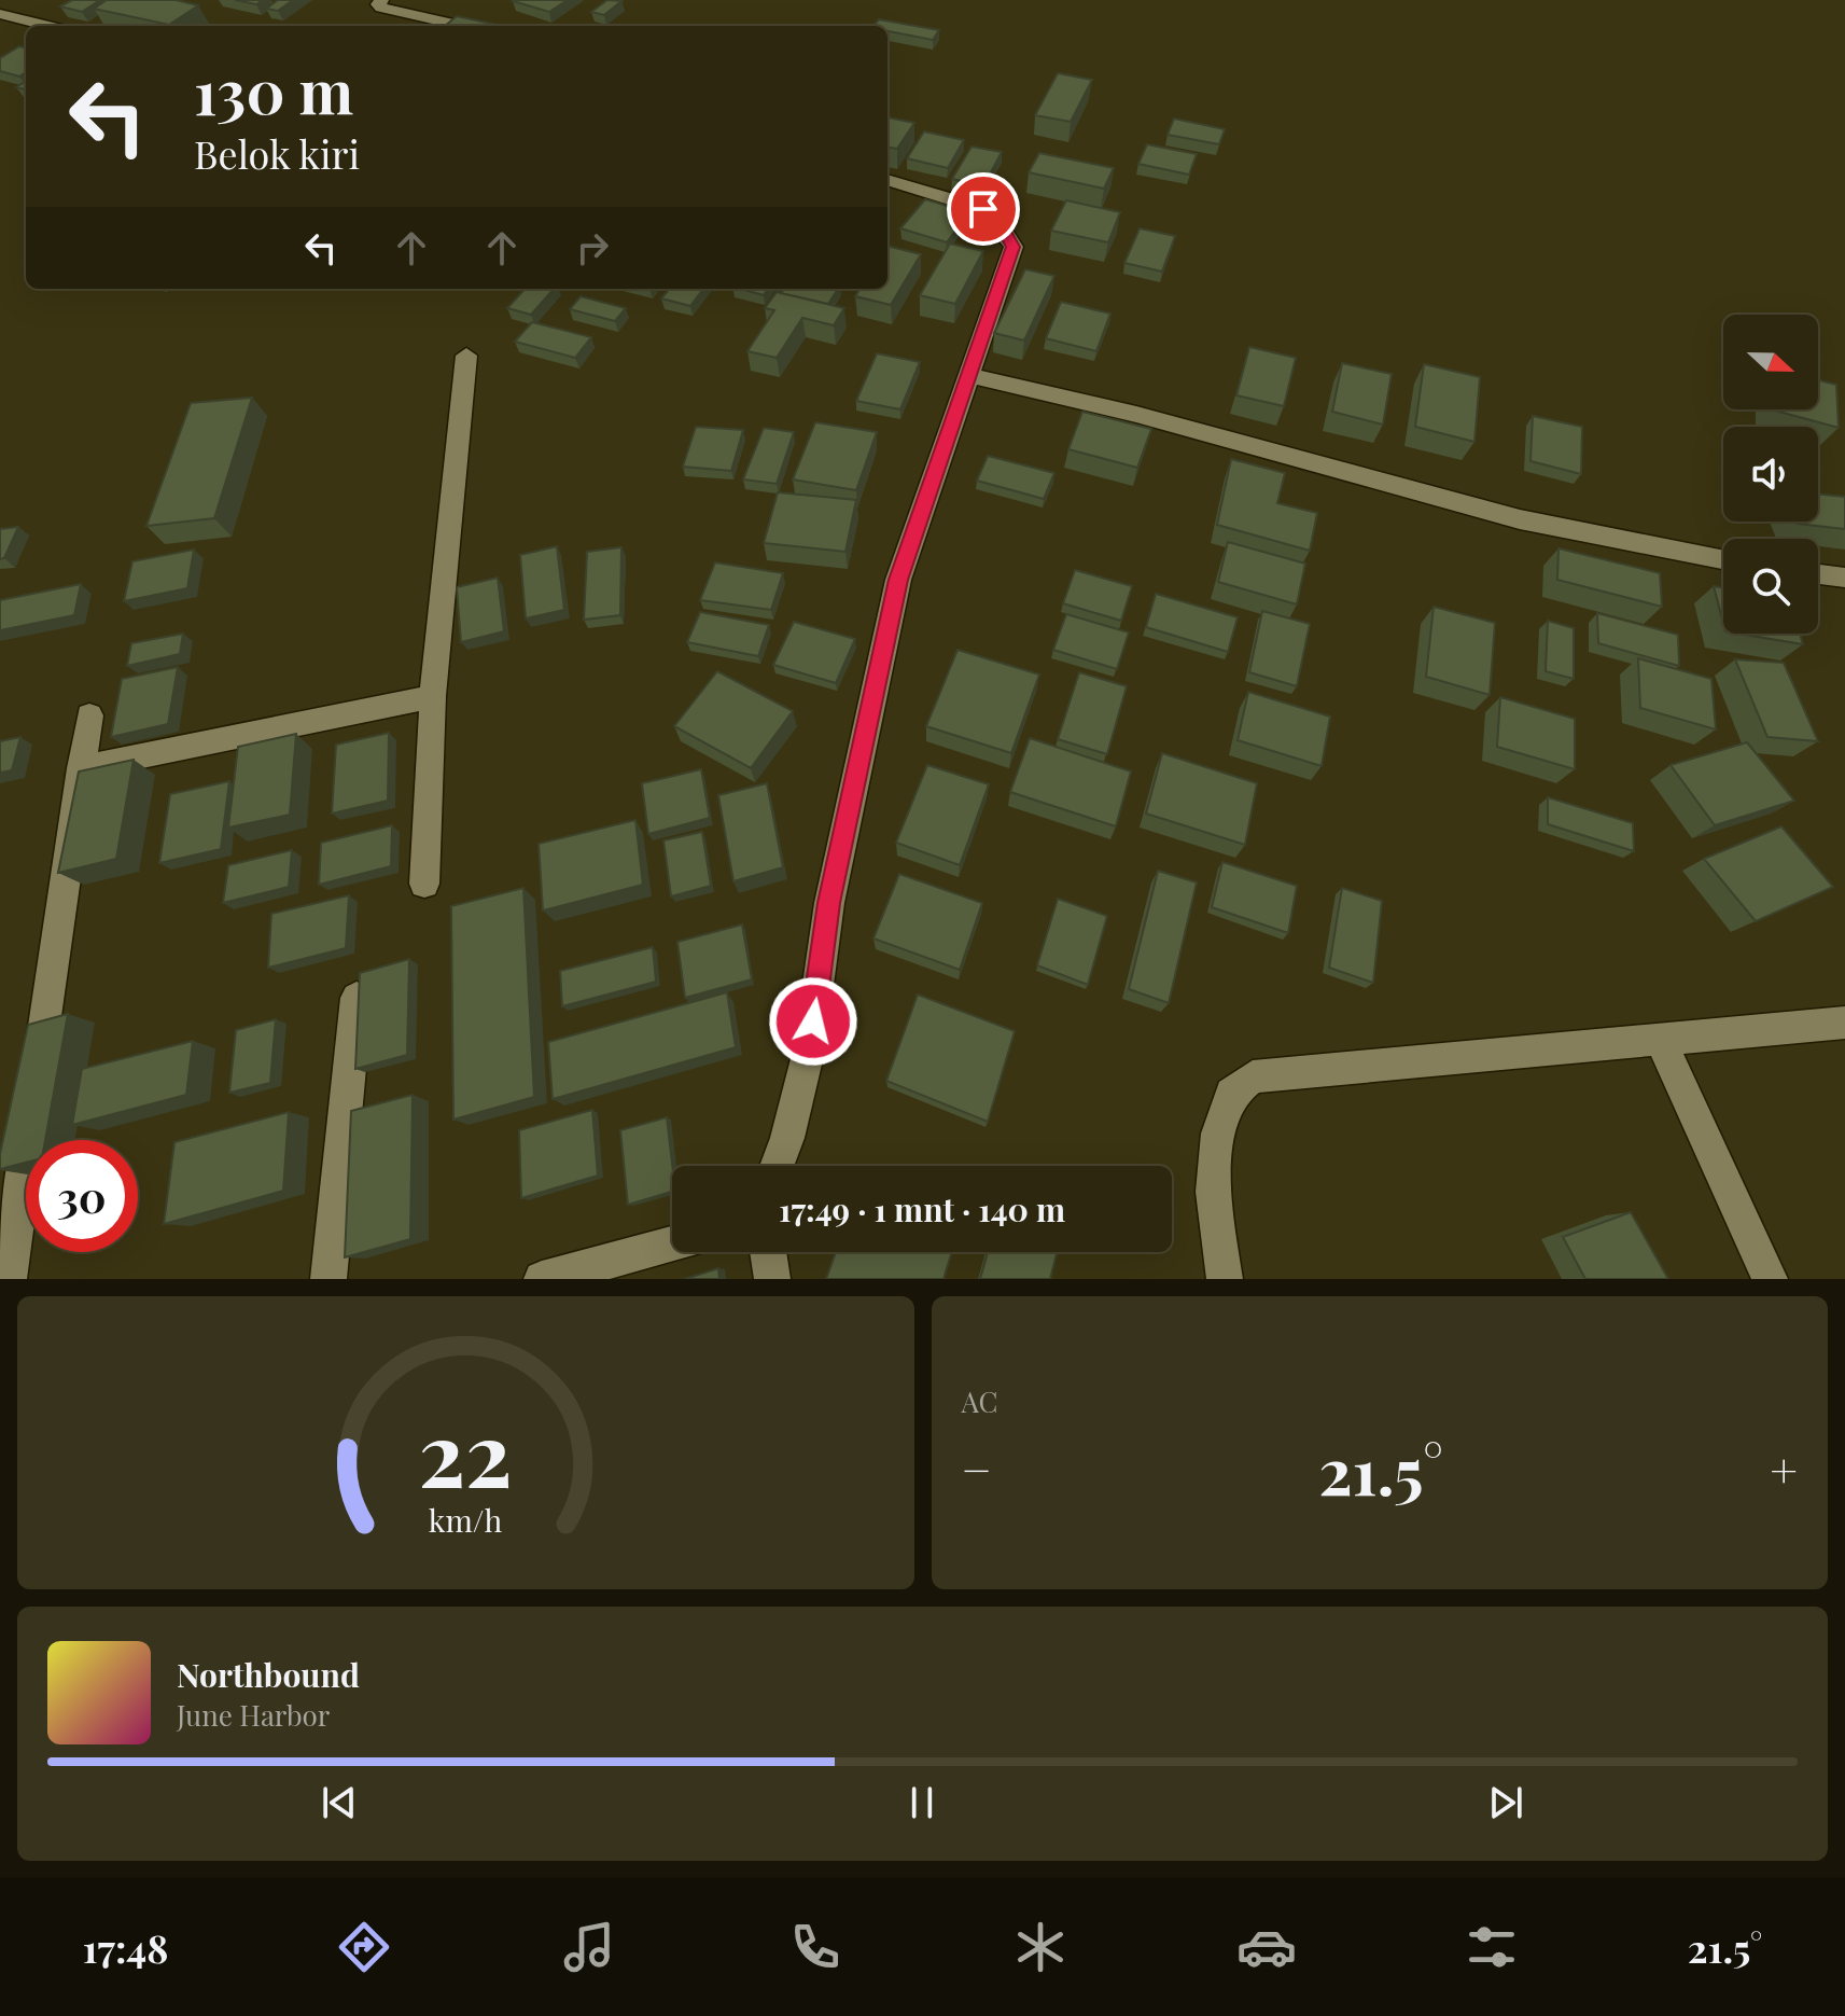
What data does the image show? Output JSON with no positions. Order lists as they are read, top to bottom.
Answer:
{
  "north": "right",
  "page": {
    "turn": ["130 m", "Belok kiri"],
    "limit": "30",
    "trip": "17:49 · 1 mnt · 140 m",
    "tile": "AC",
    "heat": ["−", "21.5°", "+"],
    "song": ["Northbound", "June Harbor"],
    "tabs": ["17:48", "21.5°"],
    "gauge": ["22", "km/h"]
  }
}
